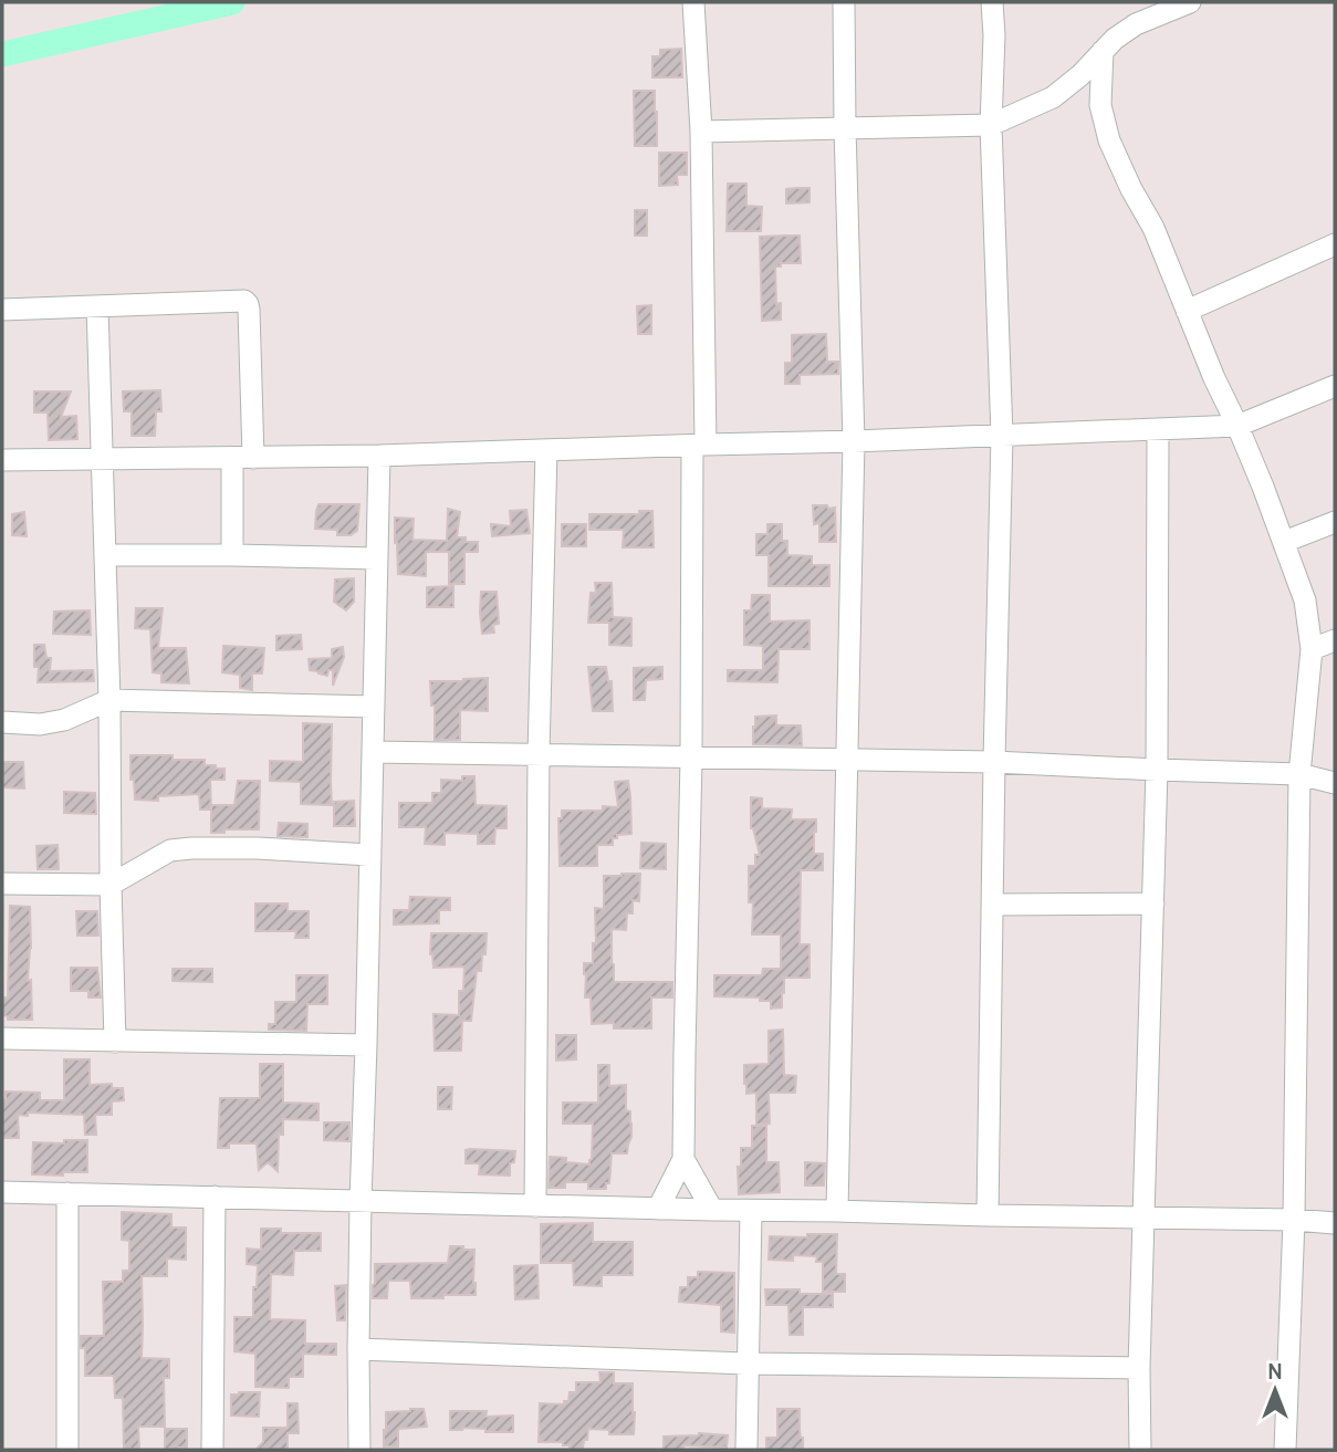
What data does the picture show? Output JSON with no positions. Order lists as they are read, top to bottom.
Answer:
{
  "north": "top"
}
